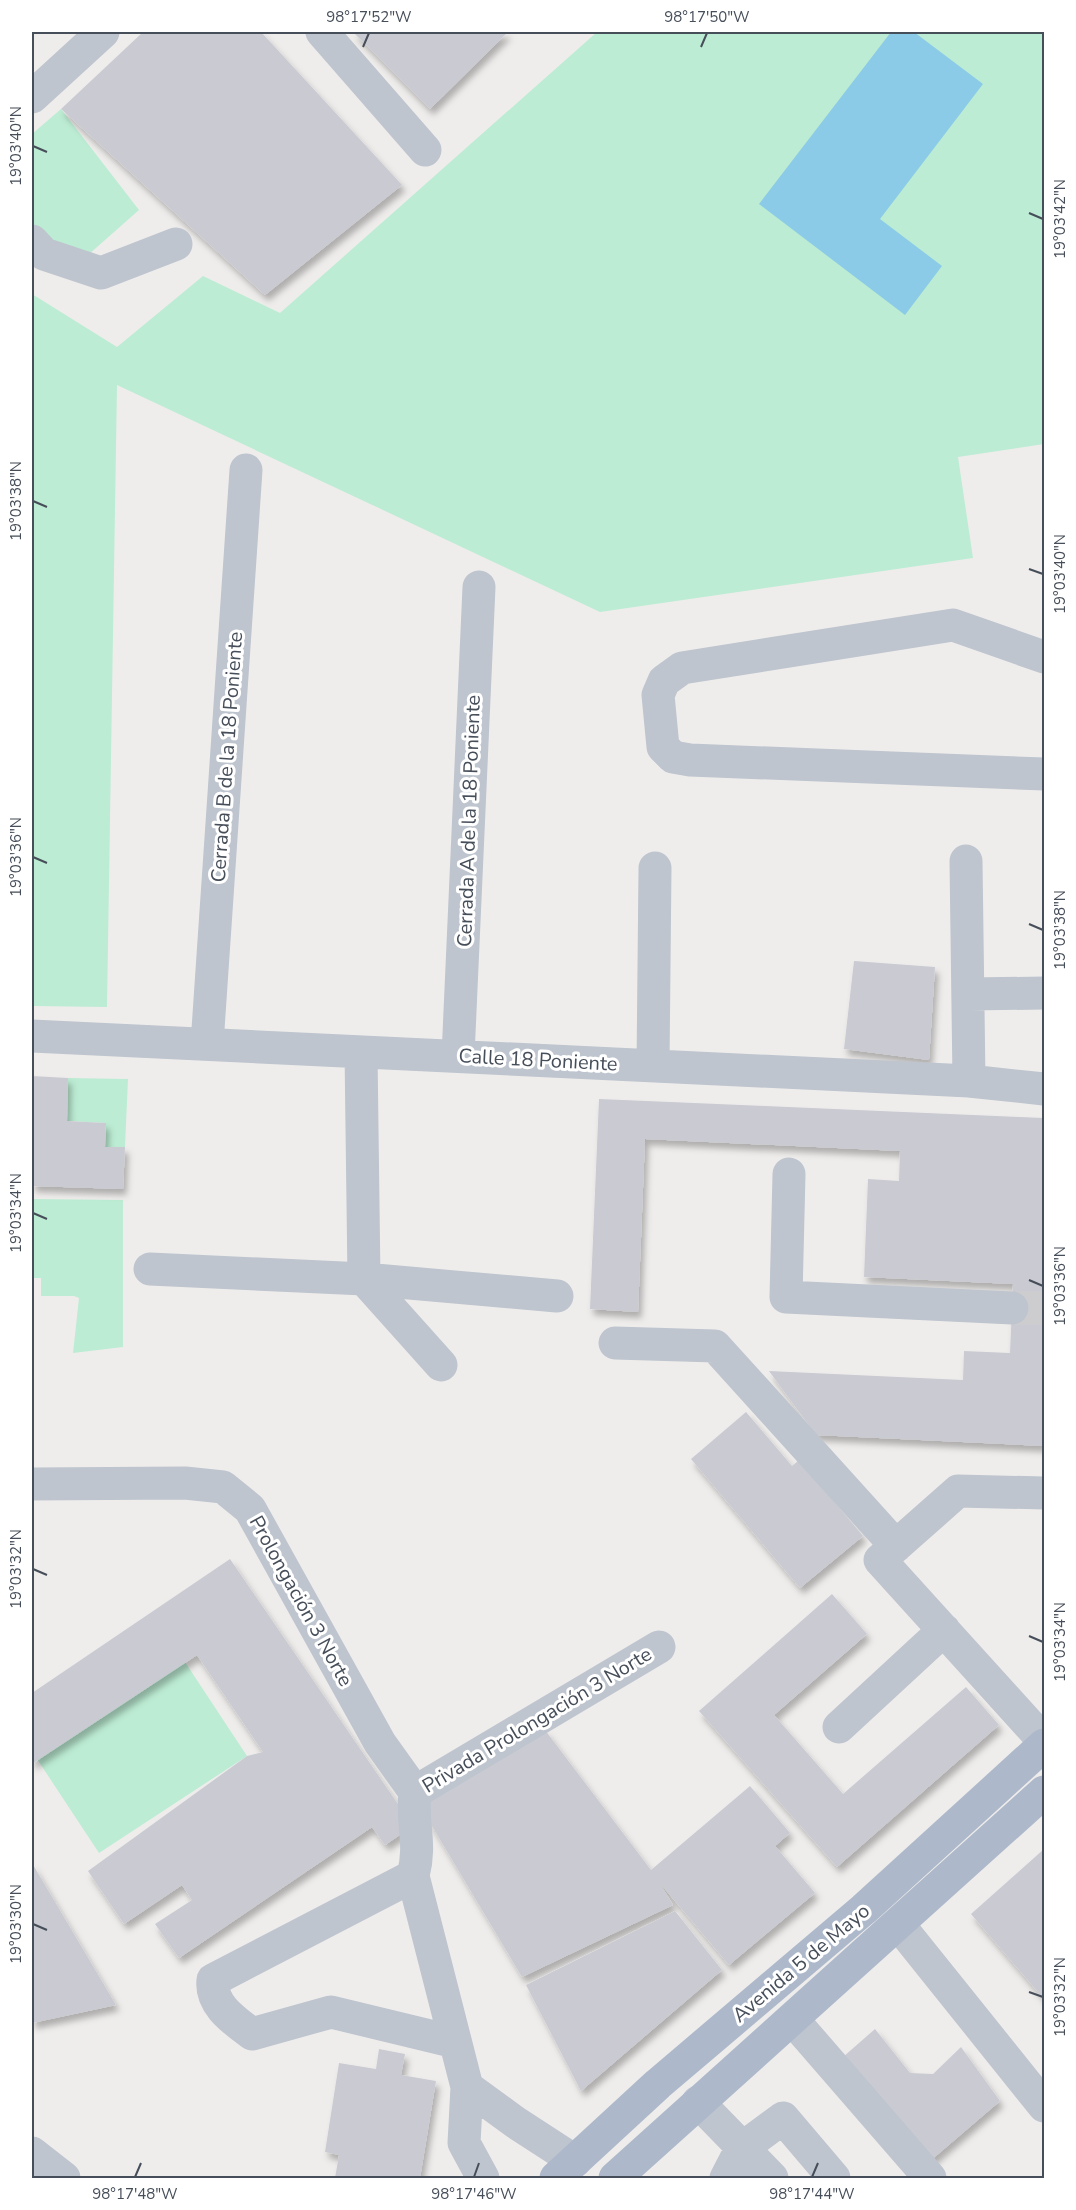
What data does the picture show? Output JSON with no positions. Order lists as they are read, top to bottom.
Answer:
{
  "streets": {
    "main road": ["Avenida 5 de Mayo"],
    "street": [
      "Cerrada B de la 18 Poniente",
      "Cerrada A de la 18 Poniente",
      "Calle 18 Poniente",
      "Prolongación 3 Norte",
      "Privada Prolongación 3 Norte"
    ]
  },
  "crossings": [
    ["Cerrada B de la 18 Poniente", "Calle 18 Poniente"],
    ["Cerrada A de la 18 Poniente", "Calle 18 Poniente"],
    ["Prolongación 3 Norte", "Privada Prolongación 3 Norte"]
  ],
  "coordinates": [
    "98°17'52\"W",
    "98°17'50\"W",
    "19°03'40\"N",
    "19°03'42\"N",
    "19°03'38\"N",
    "19°03'36\"N",
    "19°03'34\"N",
    "19°03'32\"N",
    "19°03'30\"N",
    "98°17'48\"W",
    "98°17'46\"W",
    "98°17'44\"W"
  ]
}
